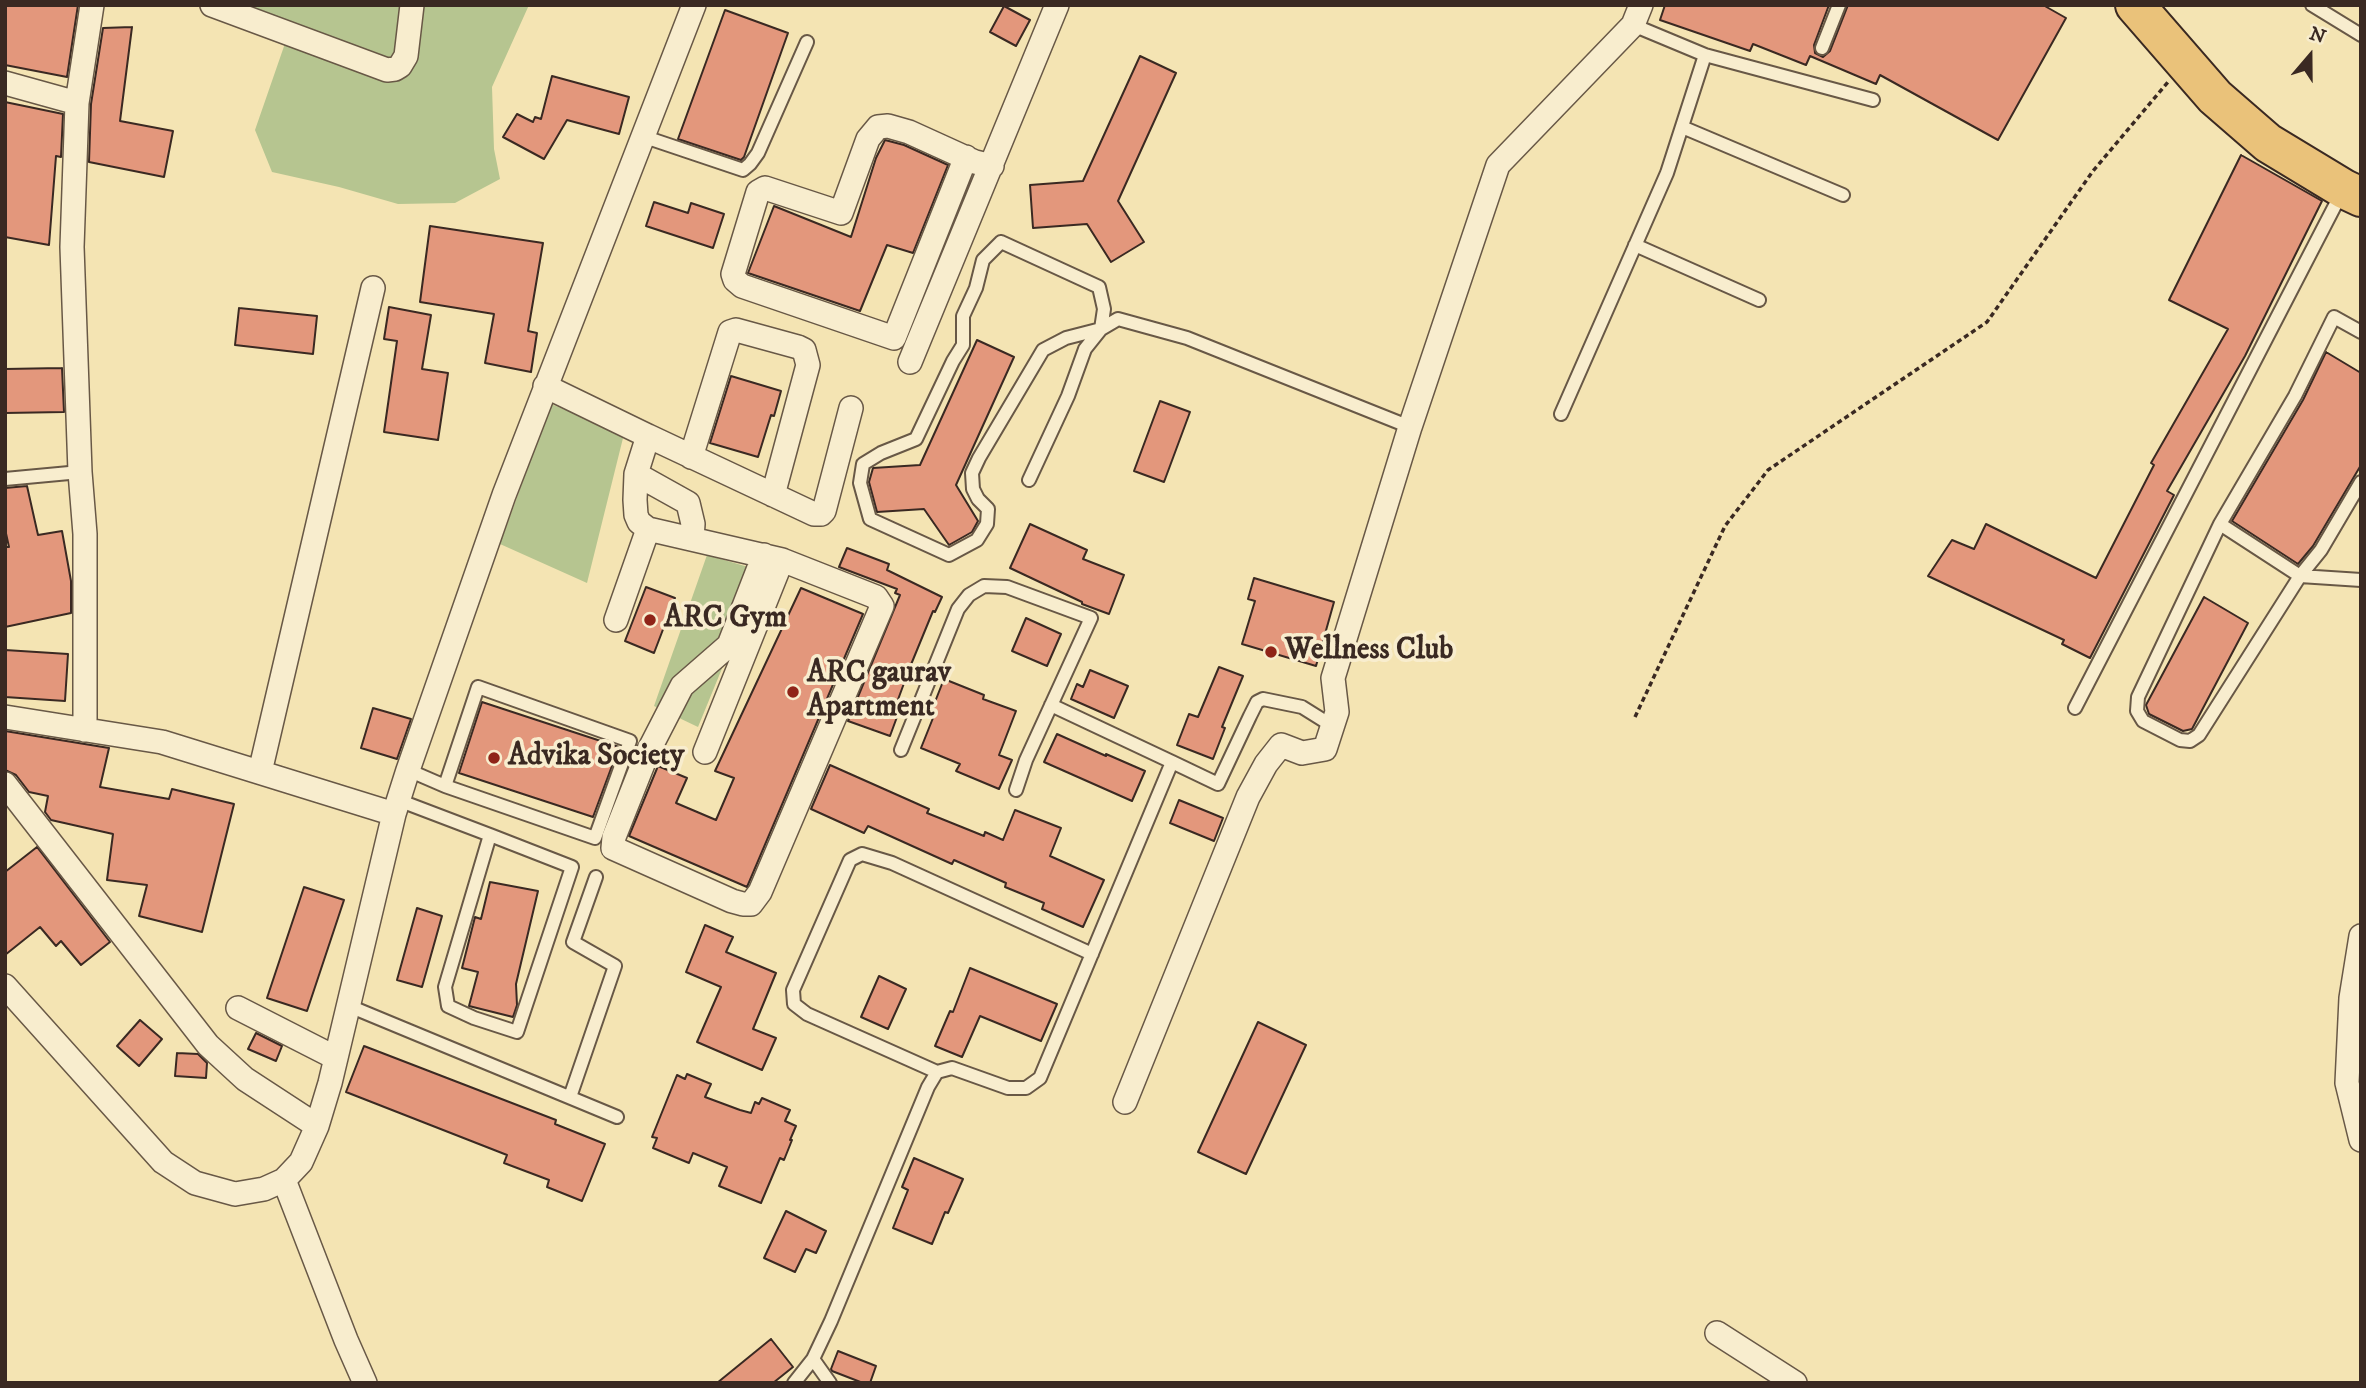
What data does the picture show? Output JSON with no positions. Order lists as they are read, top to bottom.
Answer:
{
  "places": [
    "ARC Gym",
    "Wellness Club",
    "ARC gaurav Apartment",
    "Advika Society"
  ],
  "north": "top"
}
